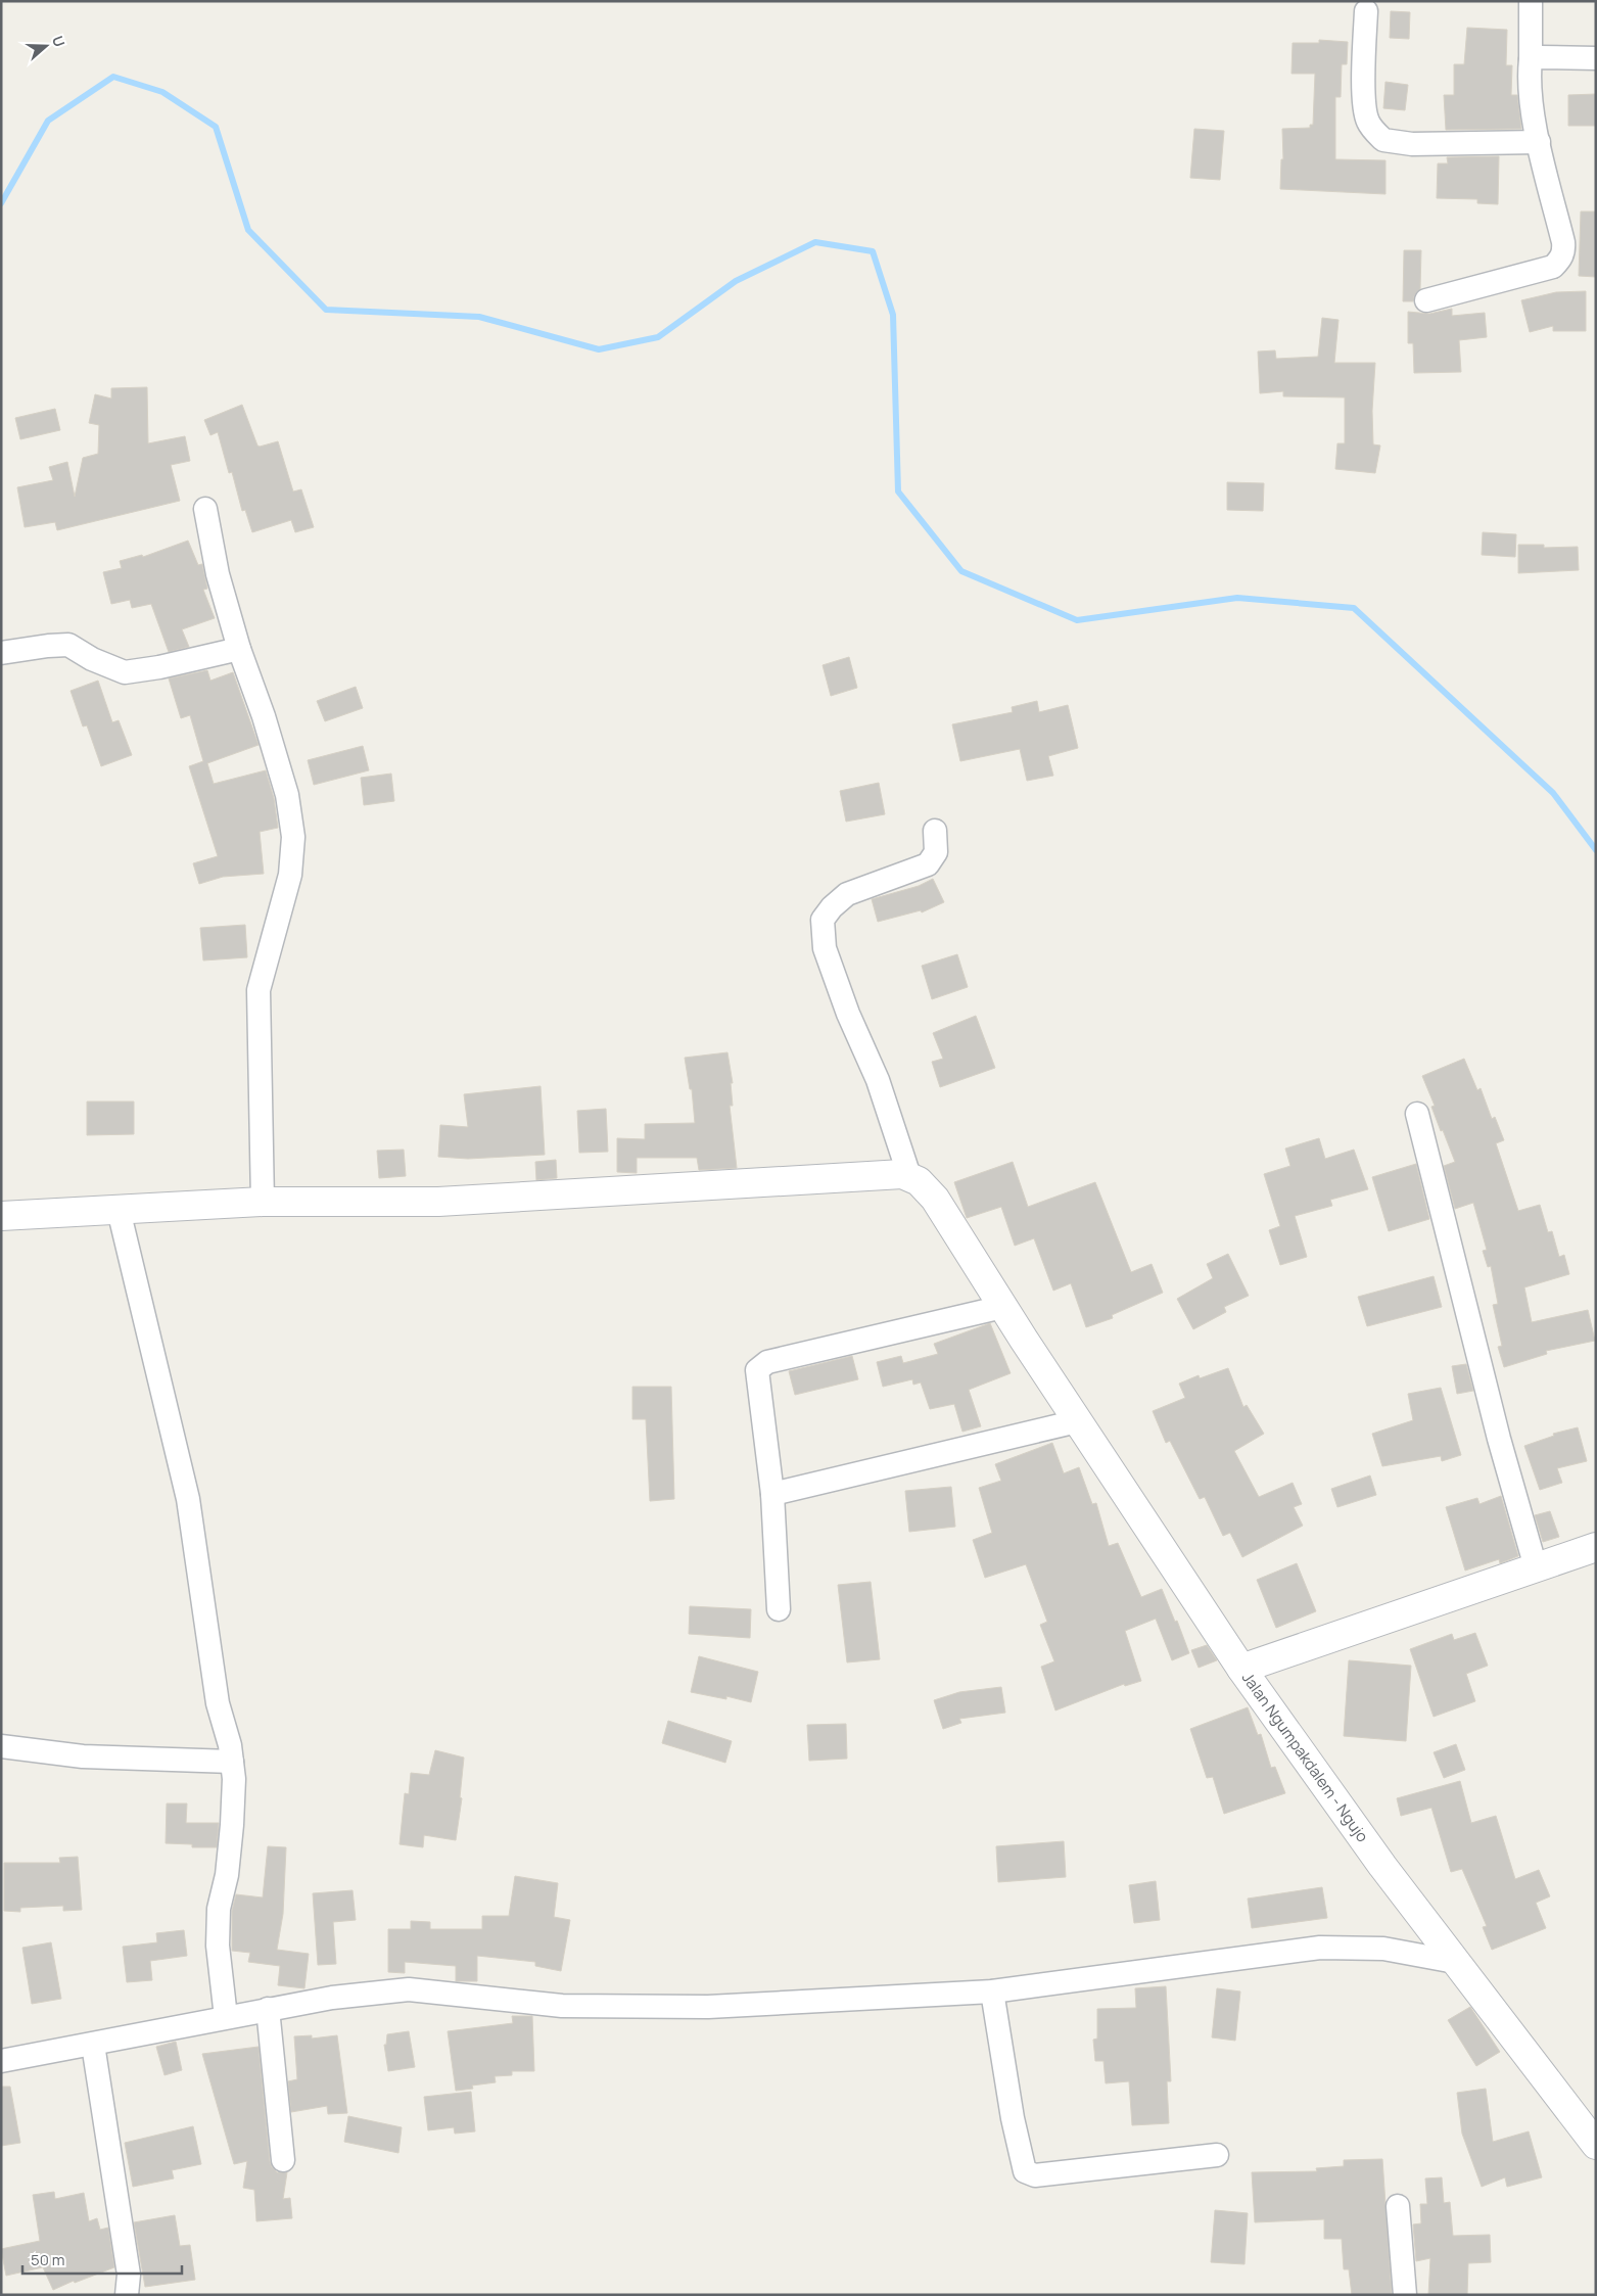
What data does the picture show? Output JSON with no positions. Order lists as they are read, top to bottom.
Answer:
{
  "streets": {
    "street": ["Jalan Ngumpakdalem - Ngujo"]
  },
  "scale_bar": "50 m",
  "north": "right"
}
